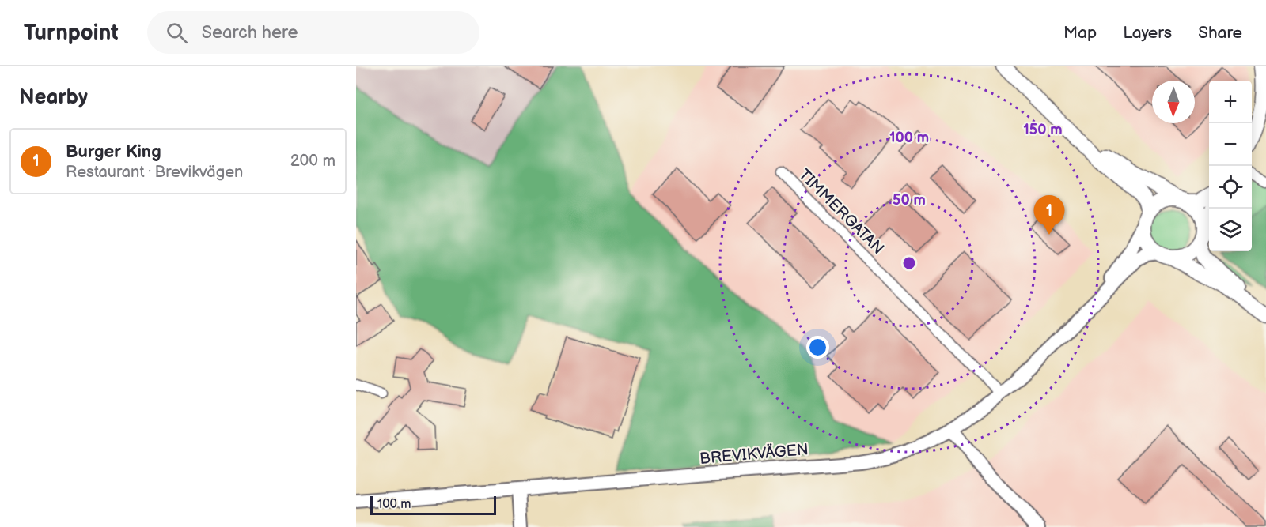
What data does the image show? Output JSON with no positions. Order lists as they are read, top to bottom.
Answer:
{
  "streets": {
    "street": ["TIMMERGATAN", "BREVIKVÄGEN"]
  },
  "crossings": [
    ["TIMMERGATAN", "BREVIKVÄGEN"]
  ],
  "scale_bar": "100 m",
  "north": "bottom",
  "page": {
    "header": "Turnpoint",
    "search": "Search here",
    "nav": ["Map", "Layers", "Share"],
    "heading": "Nearby",
    "map_buttons": ["+", "−"],
    "list": [
      {
        "mark": "1",
        "name": "Burger King",
        "note": "Restaurant · Brevikvägen",
        "value": "200 m"
      }
    ],
    "pins": "1",
    "scale": "100 m"
  },
  "rings": ["150 m", "100 m", "50 m"]
}
